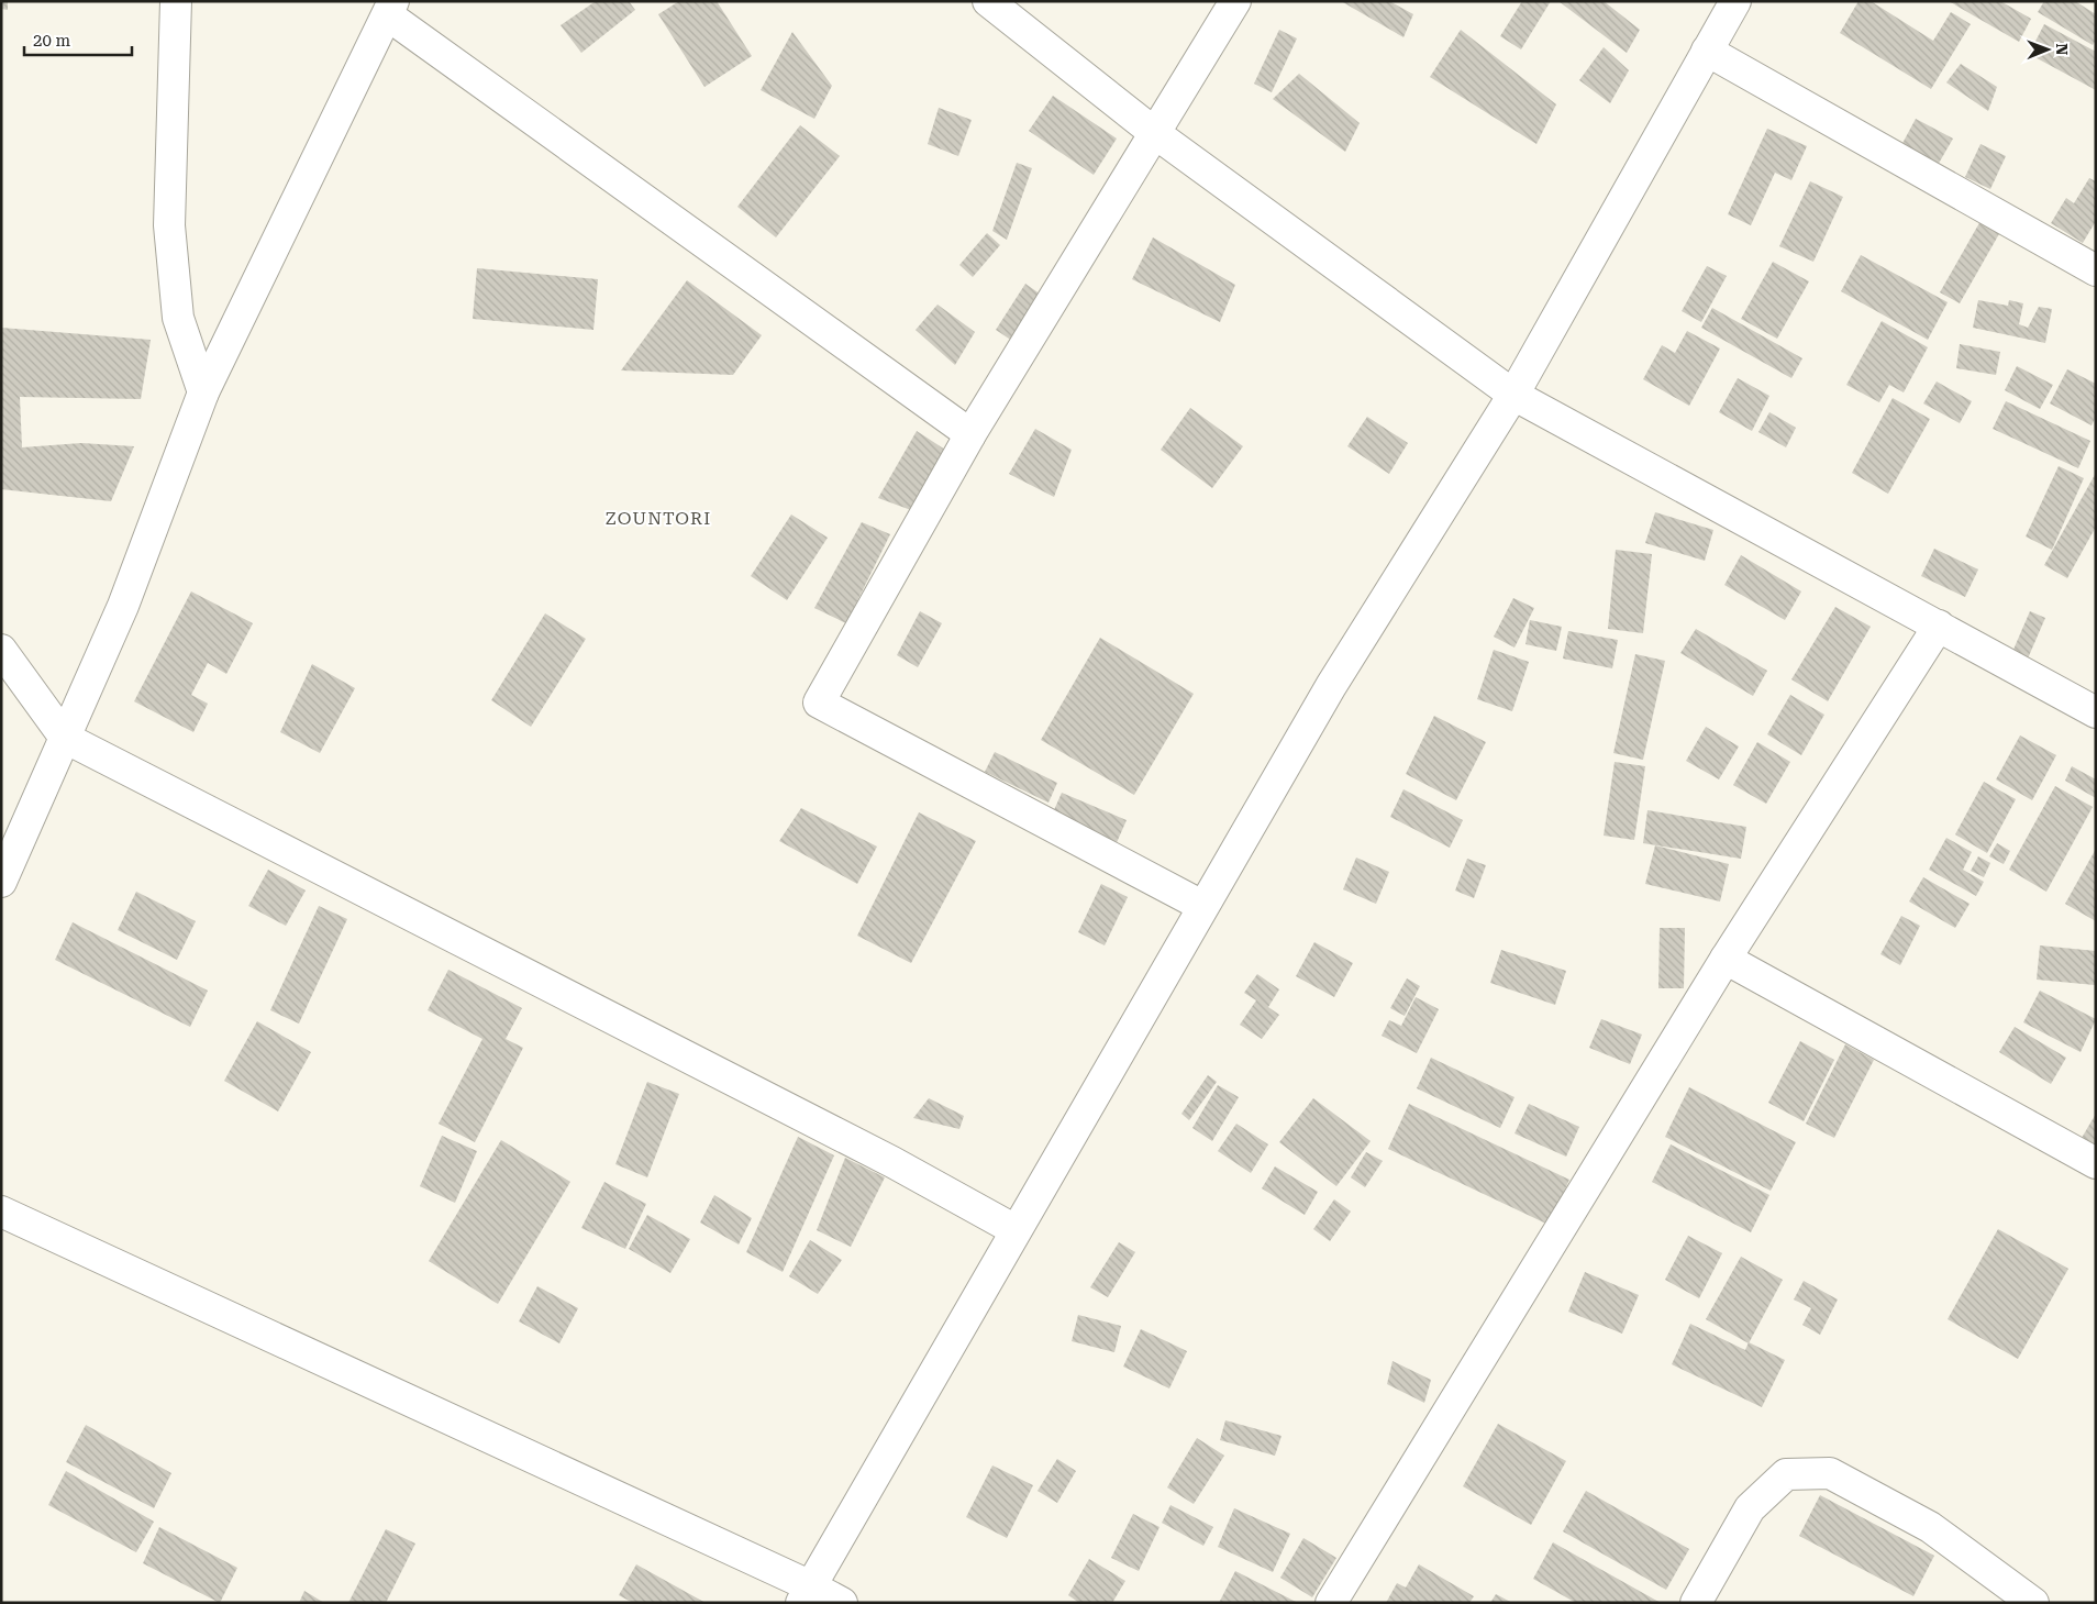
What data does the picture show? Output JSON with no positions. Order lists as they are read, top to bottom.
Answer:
{
  "districts": ["ZOUNTORI"],
  "scale_bar": "20 m",
  "north": "right"
}
